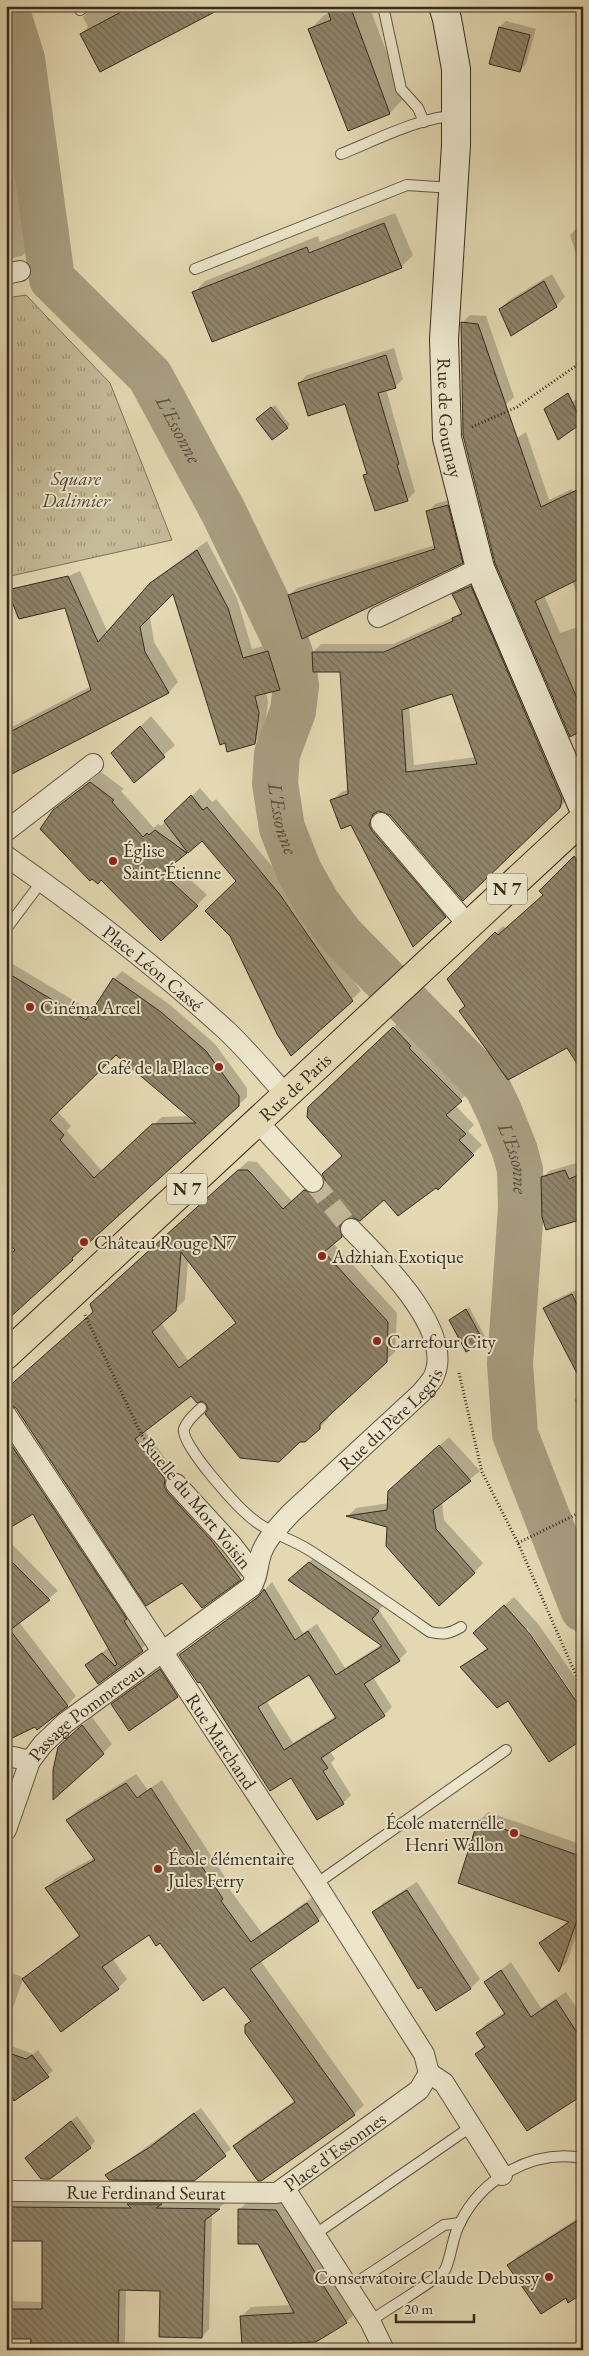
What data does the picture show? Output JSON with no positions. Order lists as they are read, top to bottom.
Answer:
{
  "streets": {
    "main road": ["N 7", "Rue de Paris"],
    "street": [
      "Rue de Gournay",
      "Place Léon Cassé",
      "Rue du Père Legris",
      "Ruelle du Mort Voisin",
      "Passage Pommereau",
      "Rue Marchand",
      "Place d'Essonnes",
      "Rue Ferdinand Seurat"
    ]
  },
  "crossings": [
    ["Place Léon Cassé", "Rue de Paris"],
    ["Rue de Paris", "Ruelle du Mort Voisin"],
    ["Rue du Père Legris", "Ruelle du Mort Voisin"],
    ["Ruelle du Mort Voisin", "Passage Pommereau"],
    ["Ruelle du Mort Voisin", "Rue Marchand"],
    ["Passage Pommereau", "Rue Marchand"],
    ["Rue Marchand", "Place d'Essonnes"],
    ["Place d'Essonnes", "Rue Ferdinand Seurat"]
  ],
  "water": ["L'Essonne"],
  "parks": ["Square Dalimier"],
  "places": [
    "Église Saint-Étienne",
    "Cinéma Arcel",
    "Café de la Place",
    "Château Rouge N7",
    "Adzhian Exotique",
    "Carrefour City",
    "École maternelle Henri Wallon",
    "École élémentaire Jules Ferry",
    "Conservatoire Claude Debussy"
  ],
  "scale_bar": "20 m"
}
